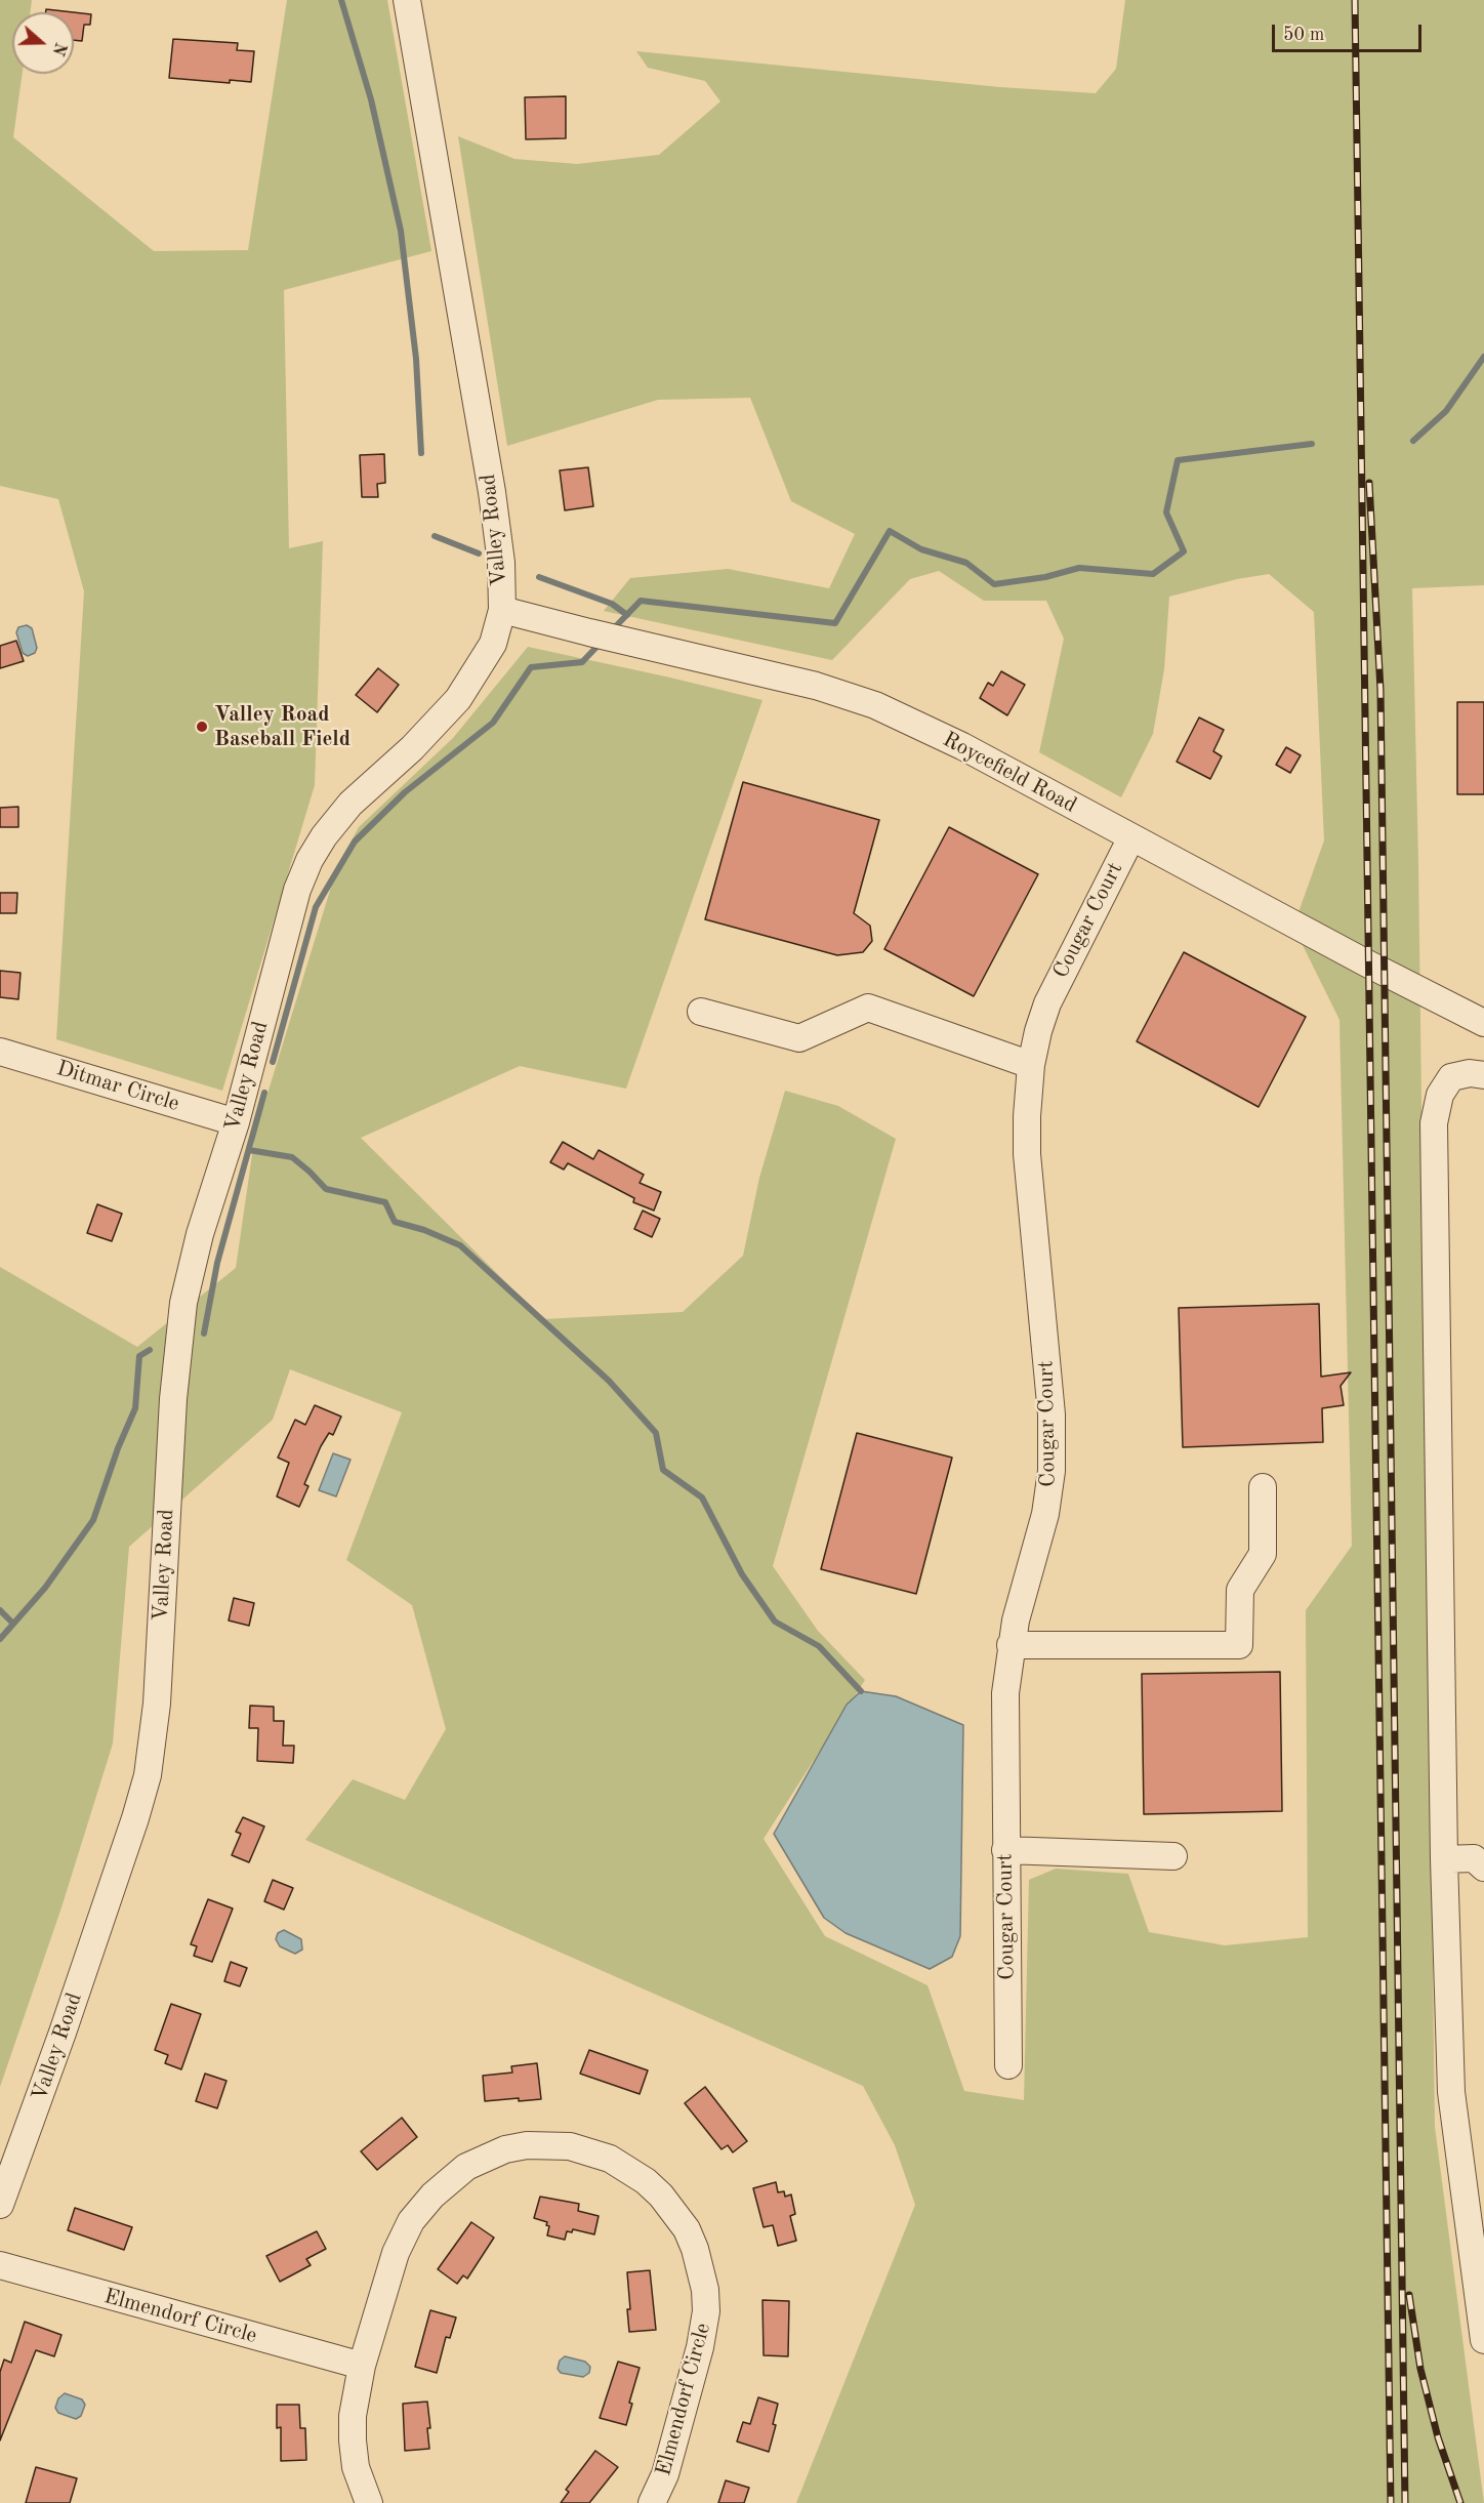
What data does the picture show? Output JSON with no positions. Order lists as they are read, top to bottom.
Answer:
{
  "streets": {
    "street": [
      "Valley Road",
      "Roycefield Road",
      "Cougar Court",
      "Ditmar Circle",
      "Elmendorf Circle"
    ]
  },
  "crossings": [
    ["Valley Road", "Roycefield Road"],
    ["Valley Road", "Ditmar Circle"],
    ["Roycefield Road", "Cougar Court"]
  ],
  "places": ["Valley Road Baseball Field"],
  "scale_bar": "50 m",
  "north": "right"
}
